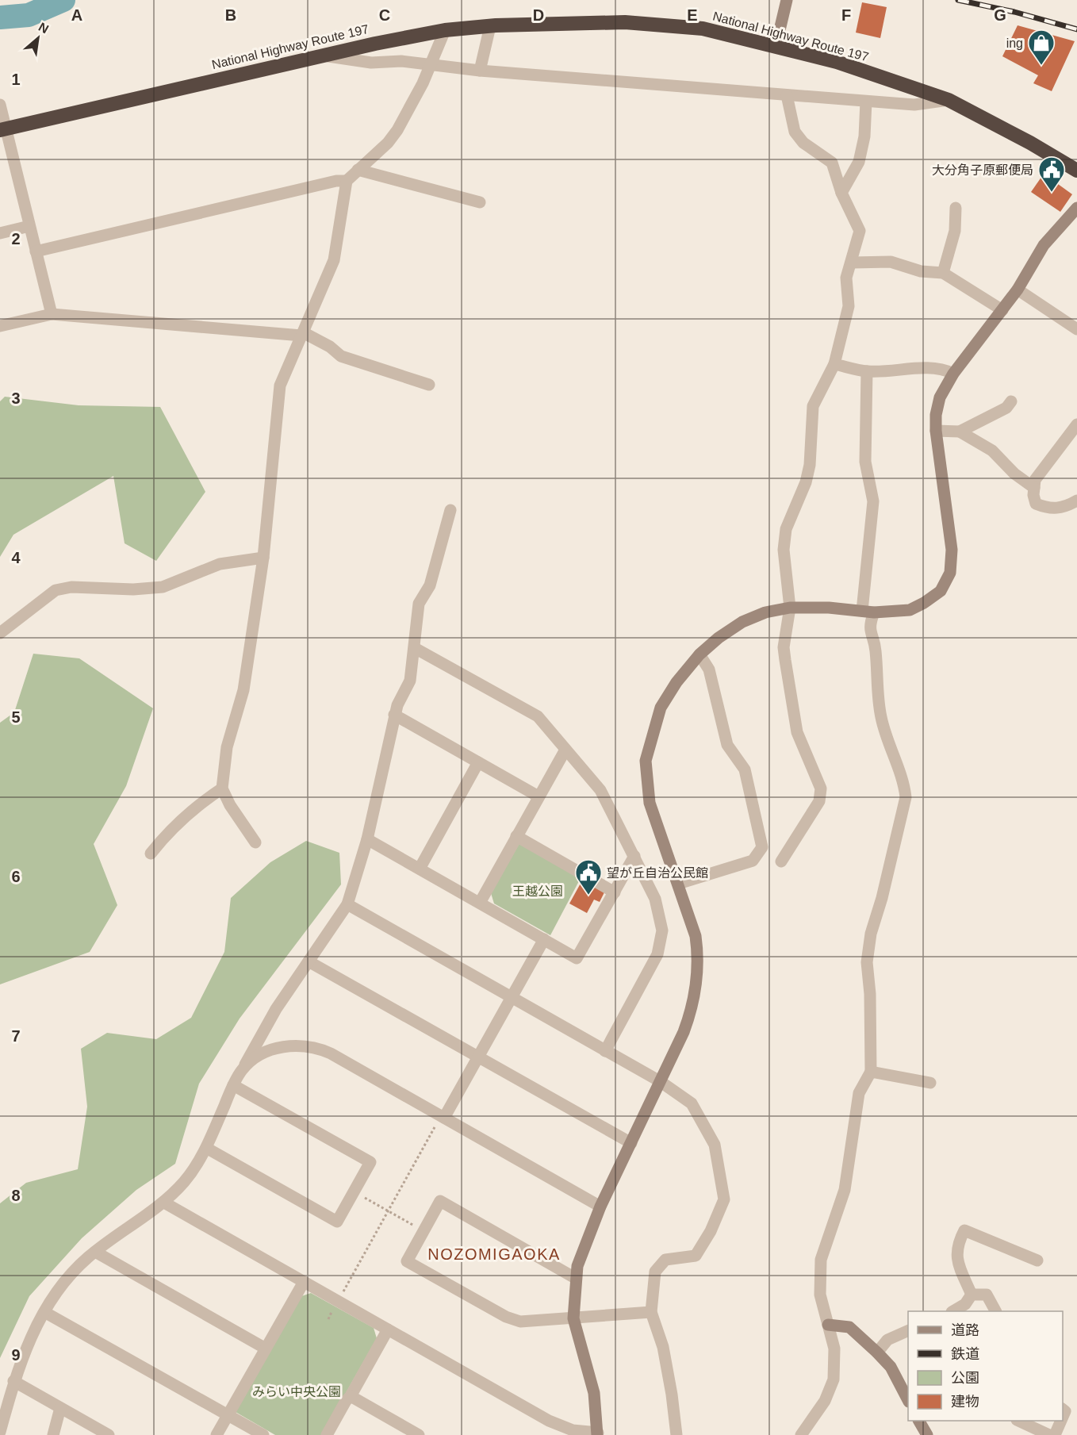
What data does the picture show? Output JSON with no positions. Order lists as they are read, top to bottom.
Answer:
{
  "streets": {
    "highway": ["National Highway Route 197"]
  },
  "districts": ["NOZOMIGAOKA"],
  "parks": ["王越公園", "みらい中央公園"],
  "places": {
    "shop": ["ing"],
    "public building": ["大分角子原郵便局", "望が丘自治公民館"]
  },
  "legend": [
    "道路",
    "鉄道",
    "公園",
    "建物"
  ],
  "north": "top right",
  "grid": {
    "columns": [
      "A",
      "B",
      "C",
      "D",
      "E",
      "F",
      "G"
    ],
    "rows": [
      "1",
      "2",
      "3",
      "4",
      "5",
      "6",
      "7",
      "8",
      "9"
    ]
  }
}
